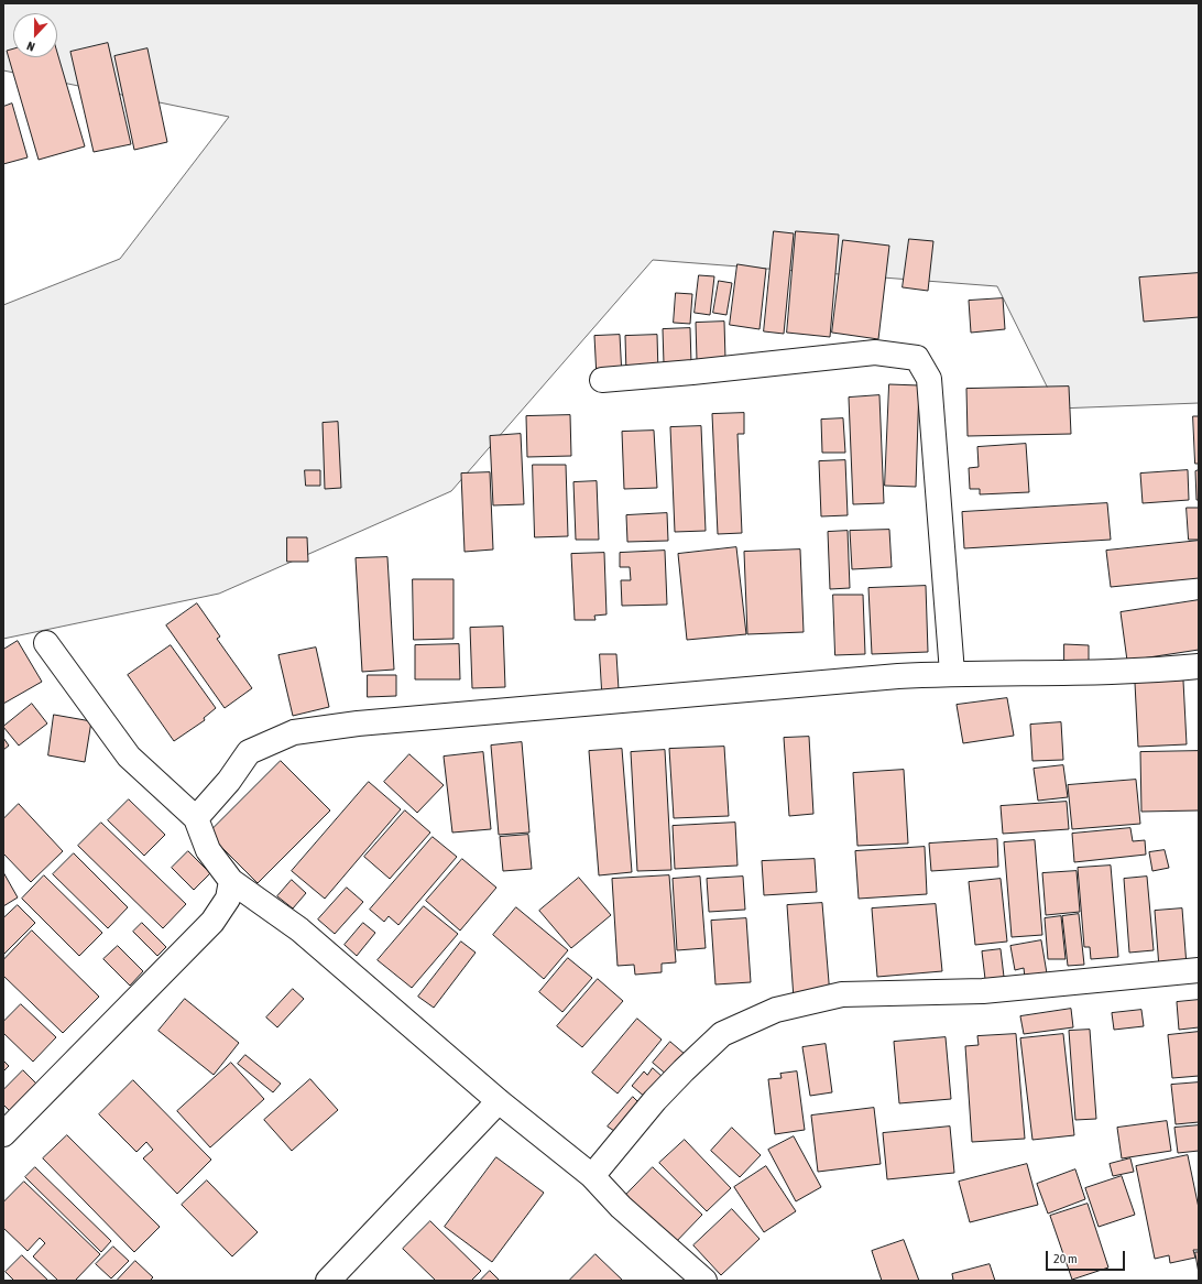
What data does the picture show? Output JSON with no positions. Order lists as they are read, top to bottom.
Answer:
{
  "scale_bar": "20 m",
  "north": "bottom"
}
